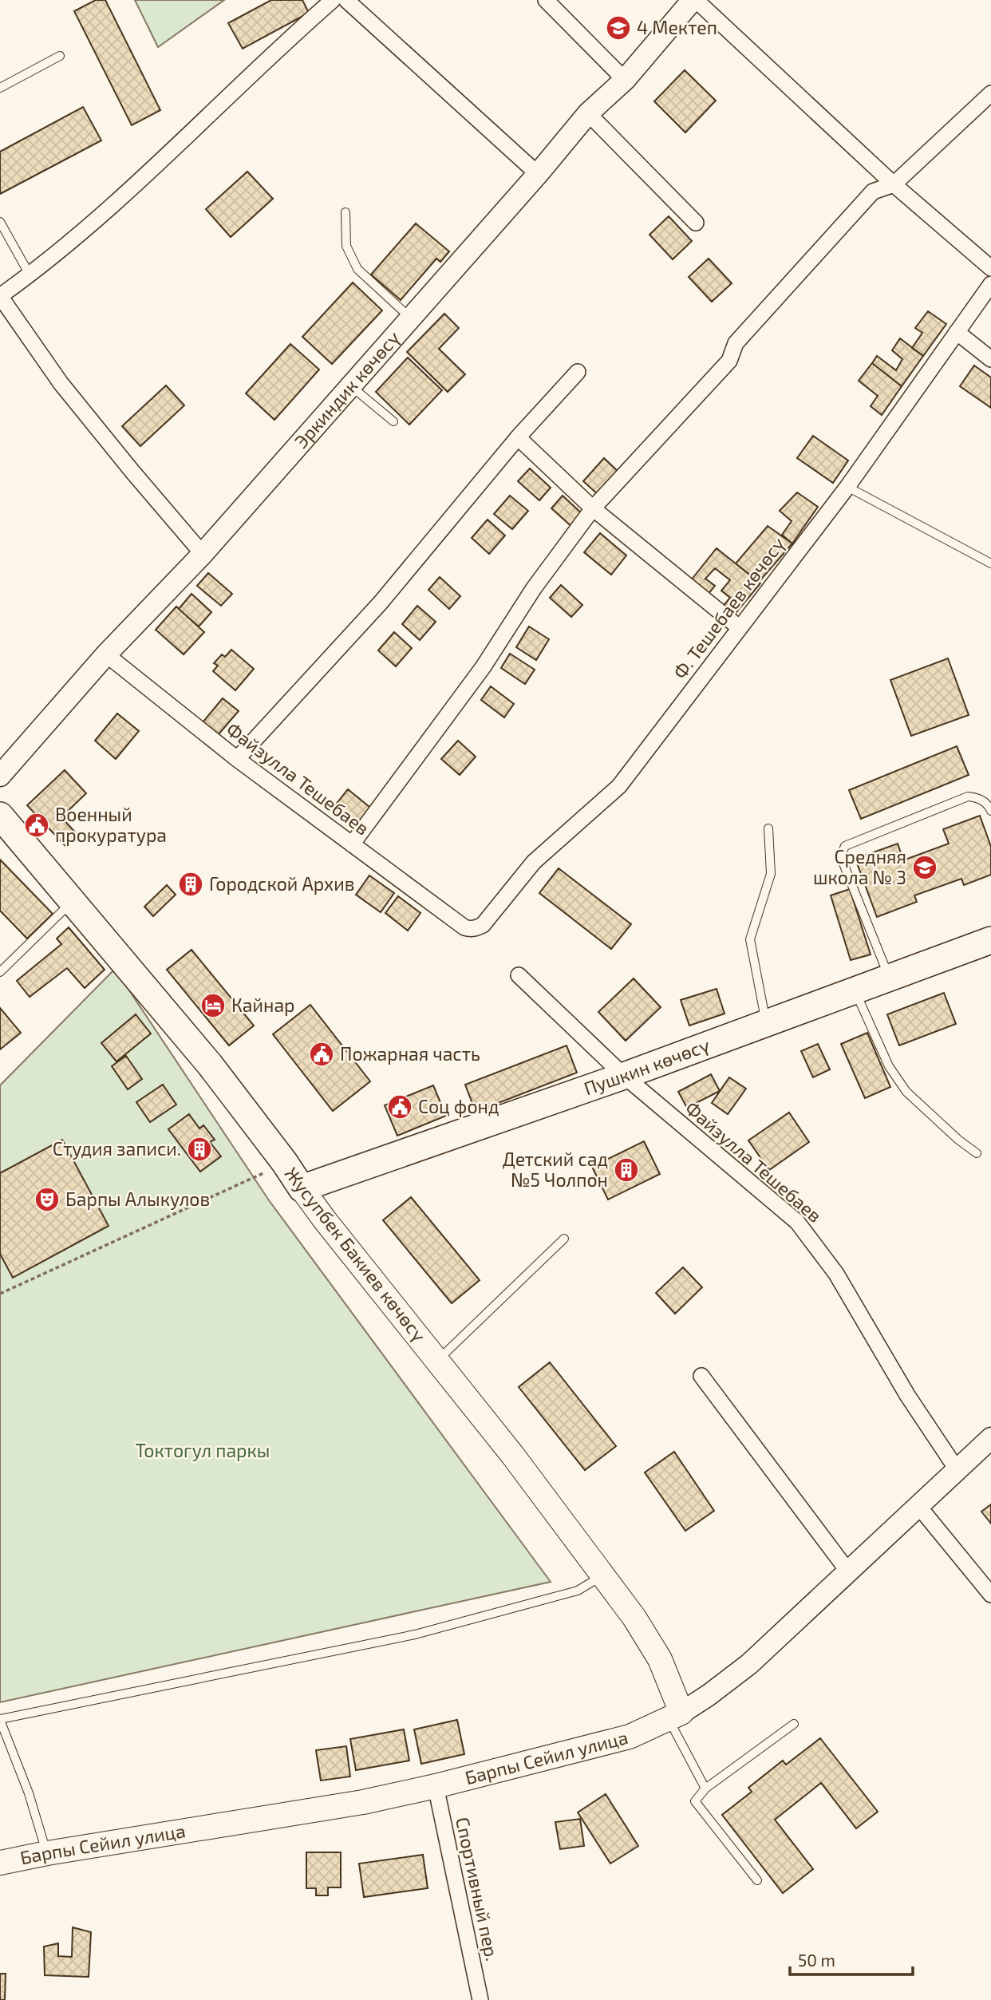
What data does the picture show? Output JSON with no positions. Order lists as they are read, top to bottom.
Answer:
{
  "streets": {
    "highway": ["Пушкин көчөсү", "Жусупбек Бакиев көчөсү"],
    "main road": ["Эркиндик көчөсү", "Барпы Сейил улица"],
    "street": ["Ф. Тешебаев көчөсү", "Файзулла Тешебаев", "Спортивный пер."]
  },
  "crossings": [
    ["Эркиндик көчөсү", "Файзулла Тешебаев"],
    ["Ф. Тешебаев көчөсү", "Файзулла Тешебаев"],
    ["Файзулла Тешебаев", "Пушкин көчөсү"],
    ["Файзулла Тешебаев", "Барпы Сейил улица"],
    ["Пушкин көчөсү", "Жусупбек Бакиев көчөсү"],
    ["Жусупбек Бакиев көчөсү", "Барпы Сейил улица"],
    ["Барпы Сейил улица", "Спортивный пер."]
  ],
  "parks": ["Токтогул паркы"],
  "places": {
    "school or university": ["4 Мектеп", "Средняя школа № 3"],
    "public building": ["Военный прокуратура", "Пожарная часть", "Соц фонд"],
    "building": ["Городской Архив", "Студия записи.", "Детский сад №5 Чолпон"],
    "hotel": ["Кайнар"],
    "theatre": ["Барпы Алыкулов"]
  },
  "scale_bar": "50 m"
}
